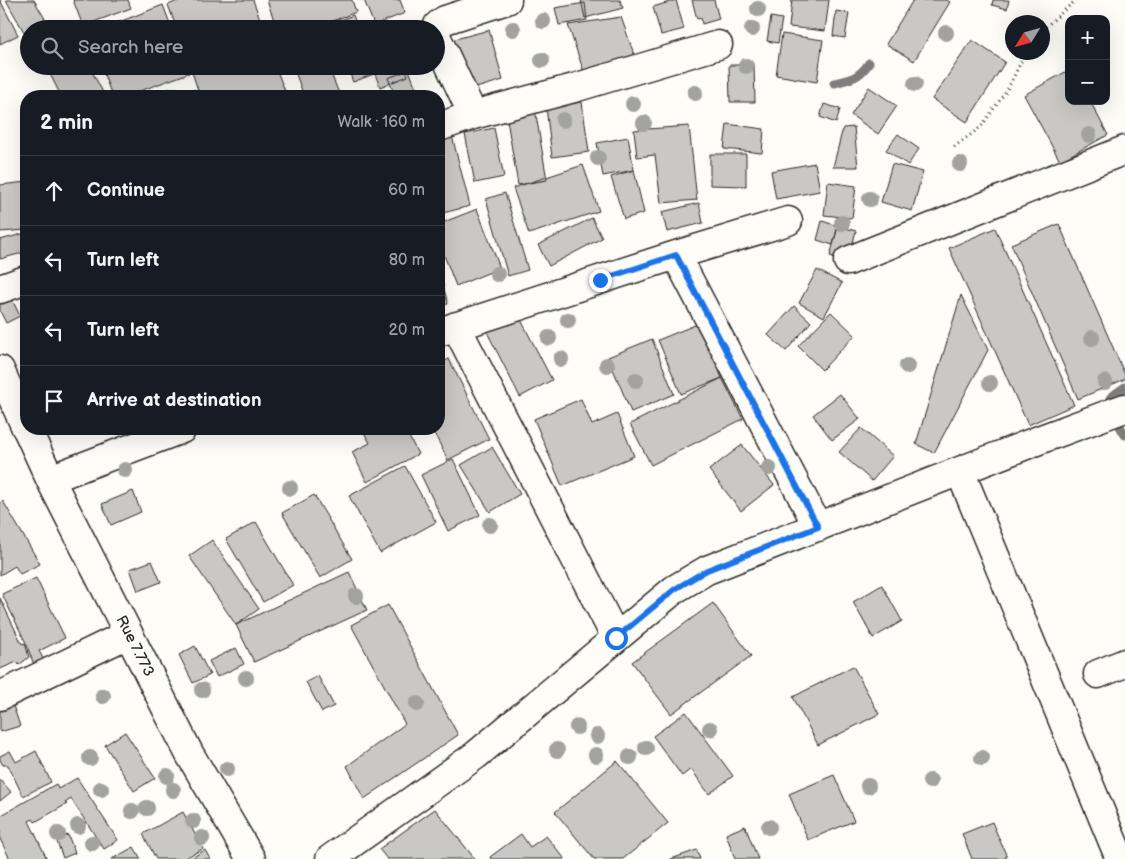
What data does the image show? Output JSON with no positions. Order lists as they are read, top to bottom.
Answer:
{
  "streets": {
    "street": ["Rue 7.773"]
  },
  "north": "bottom left",
  "page": {
    "map_buttons": ["+", "−"],
    "search": "Search here",
    "heading": ["2 min", "Walk · 160 m"],
    "list": [
      ["Continue", "60 m"],
      ["Turn left", "80 m"],
      ["Turn left", "20 m"],
      "Arrive at destination"
    ]
  }
}
